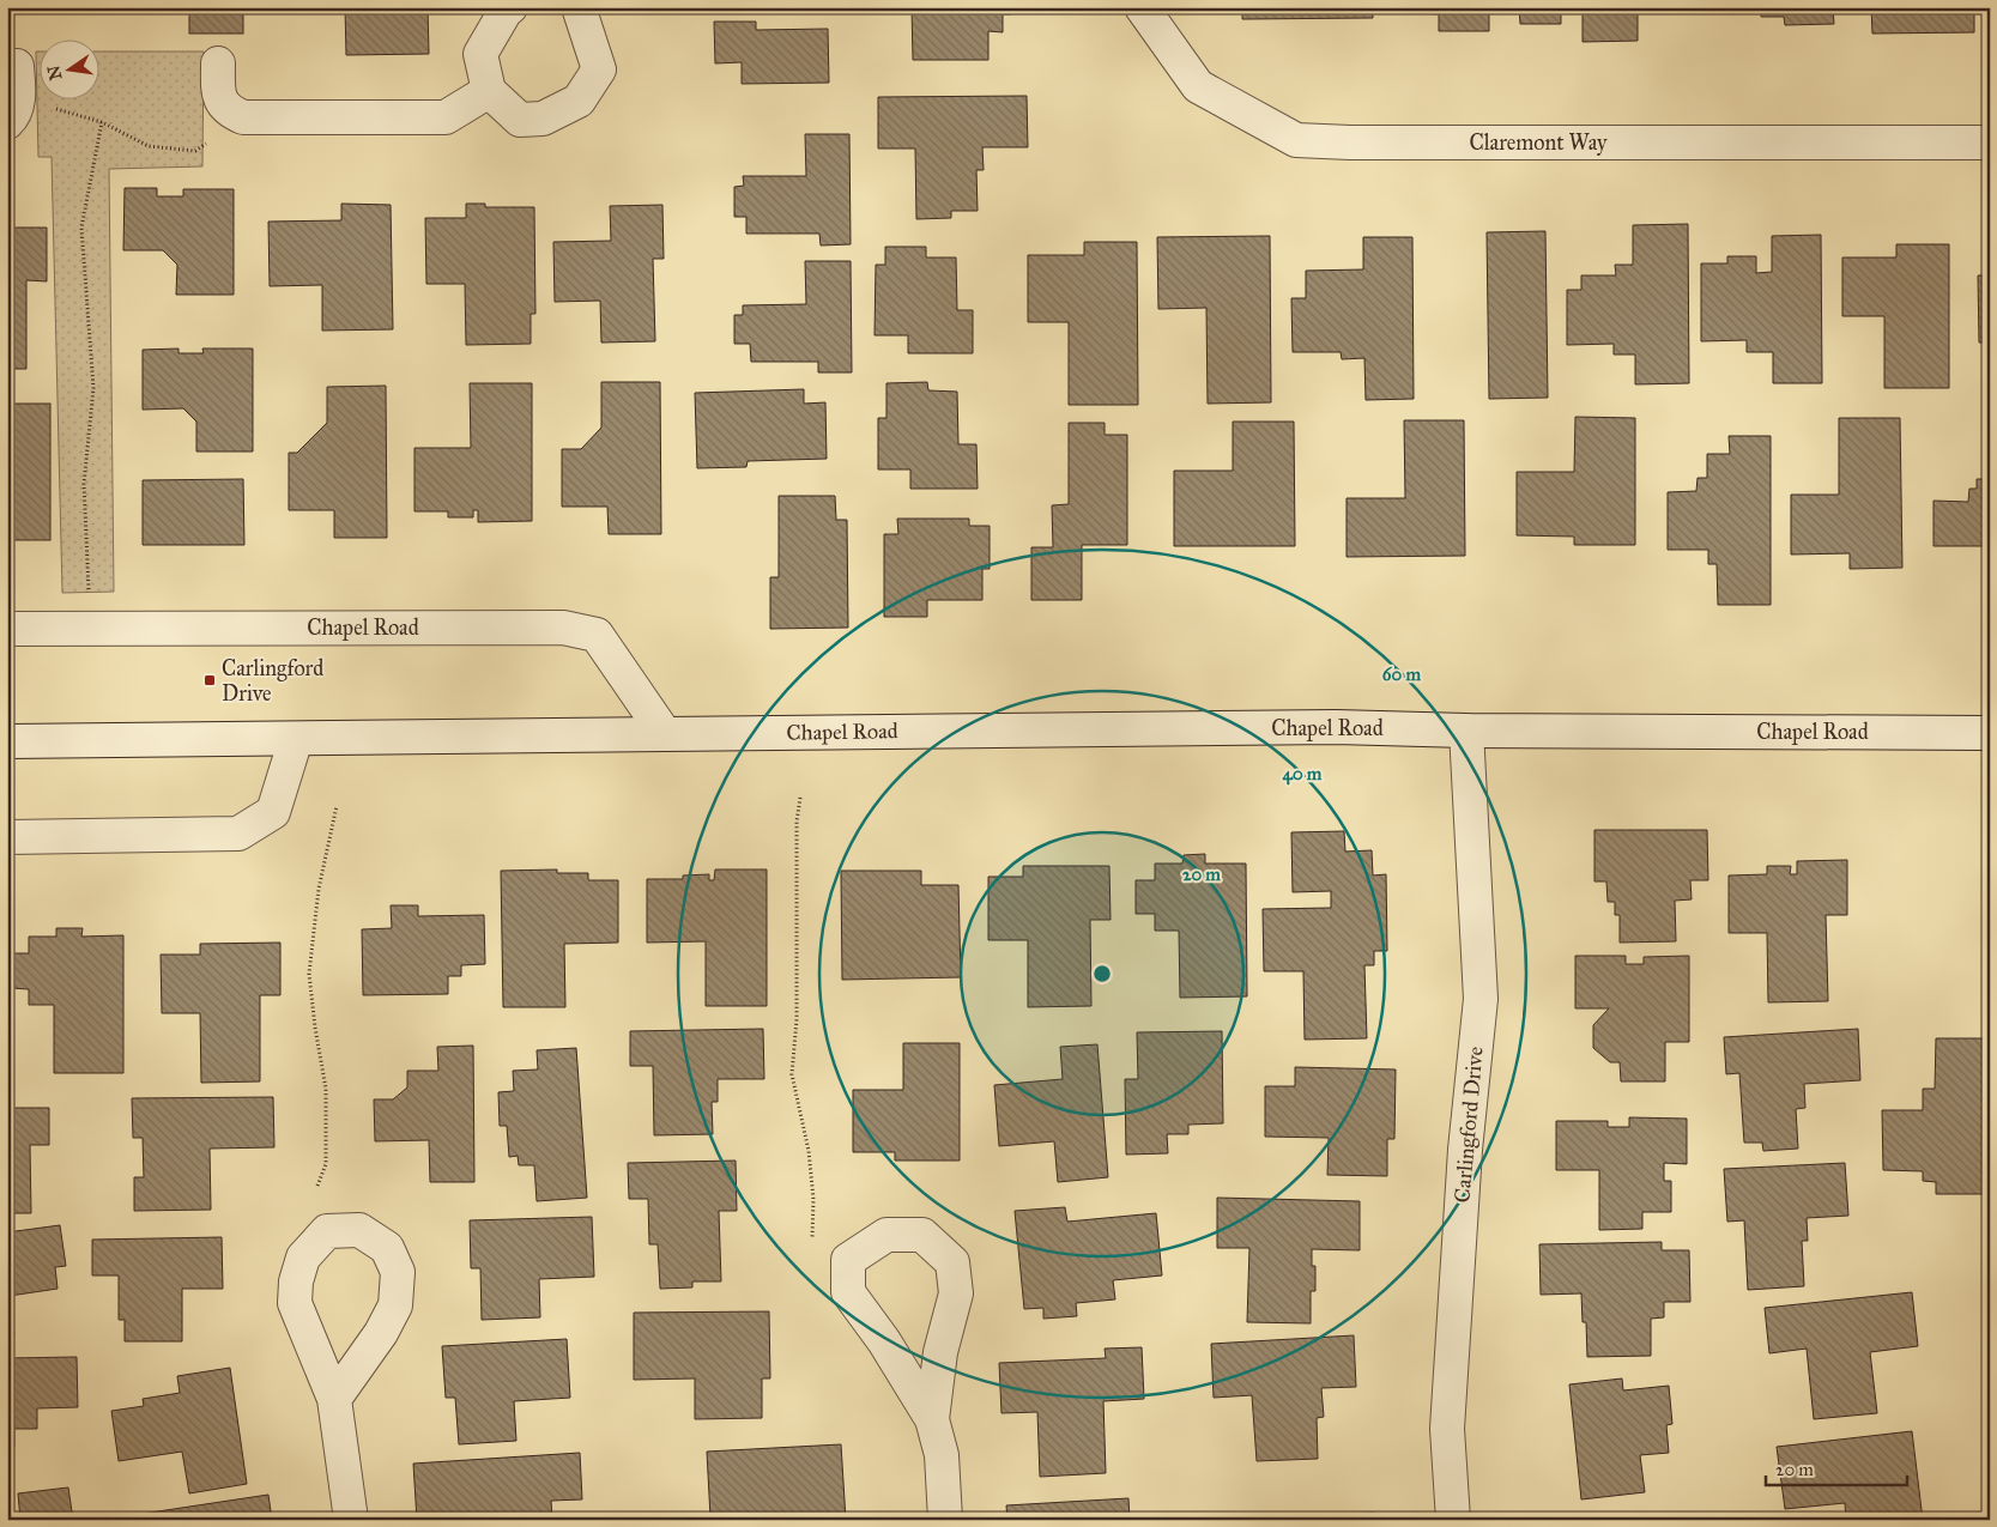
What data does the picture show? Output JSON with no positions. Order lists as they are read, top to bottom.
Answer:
{
  "streets": {
    "street": ["Claremont Way", "Chapel Road", "Carlingford Drive"]
  },
  "crossings": [
    ["Chapel Road", "Carlingford Drive"]
  ],
  "places": {
    "transit": ["Carlingford Drive"]
  },
  "scale_bar": "20 m",
  "north": "left",
  "rings": ["60 m", "40 m", "20 m"]
}
